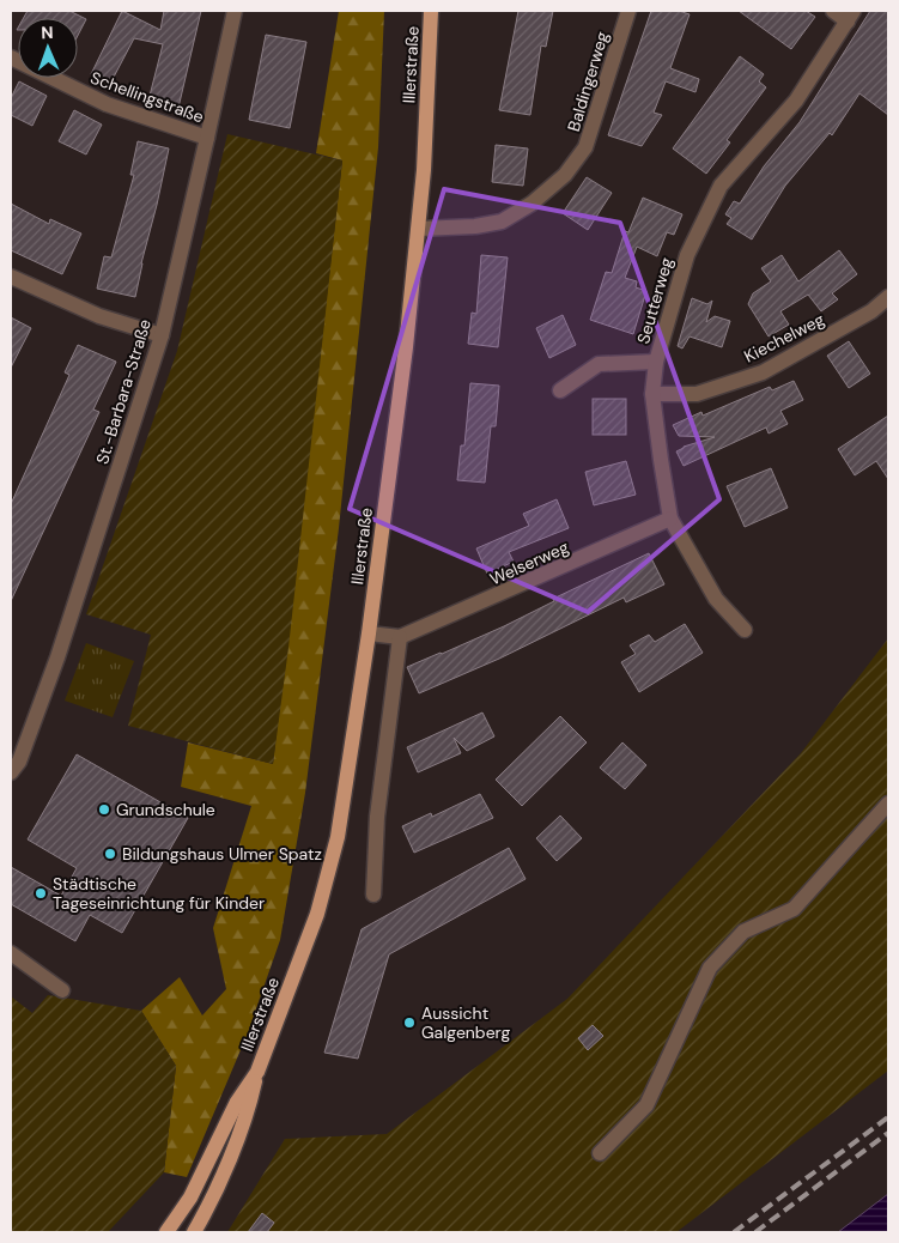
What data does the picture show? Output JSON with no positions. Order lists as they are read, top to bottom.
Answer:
{
  "streets": {
    "main road": ["Illerstraße"],
    "street": [
      "Baldingerweg",
      "Schellingstraße",
      "Seutterweg",
      "Kiechelweg",
      "St.-Barbara-Straße",
      "Welserweg"
    ]
  },
  "crossings": [
    ["Illerstraße", "Baldingerweg"],
    ["Schellingstraße", "St.-Barbara-Straße"],
    ["Seutterweg", "Kiechelweg"],
    ["Seutterweg", "Welserweg"]
  ],
  "places": [
    "Grundschule",
    "Bildungshaus Ulmer Spatz",
    "Städtische Tageseinrichtung für Kinder",
    "Aussicht Galgenberg"
  ],
  "north": "top"
}
